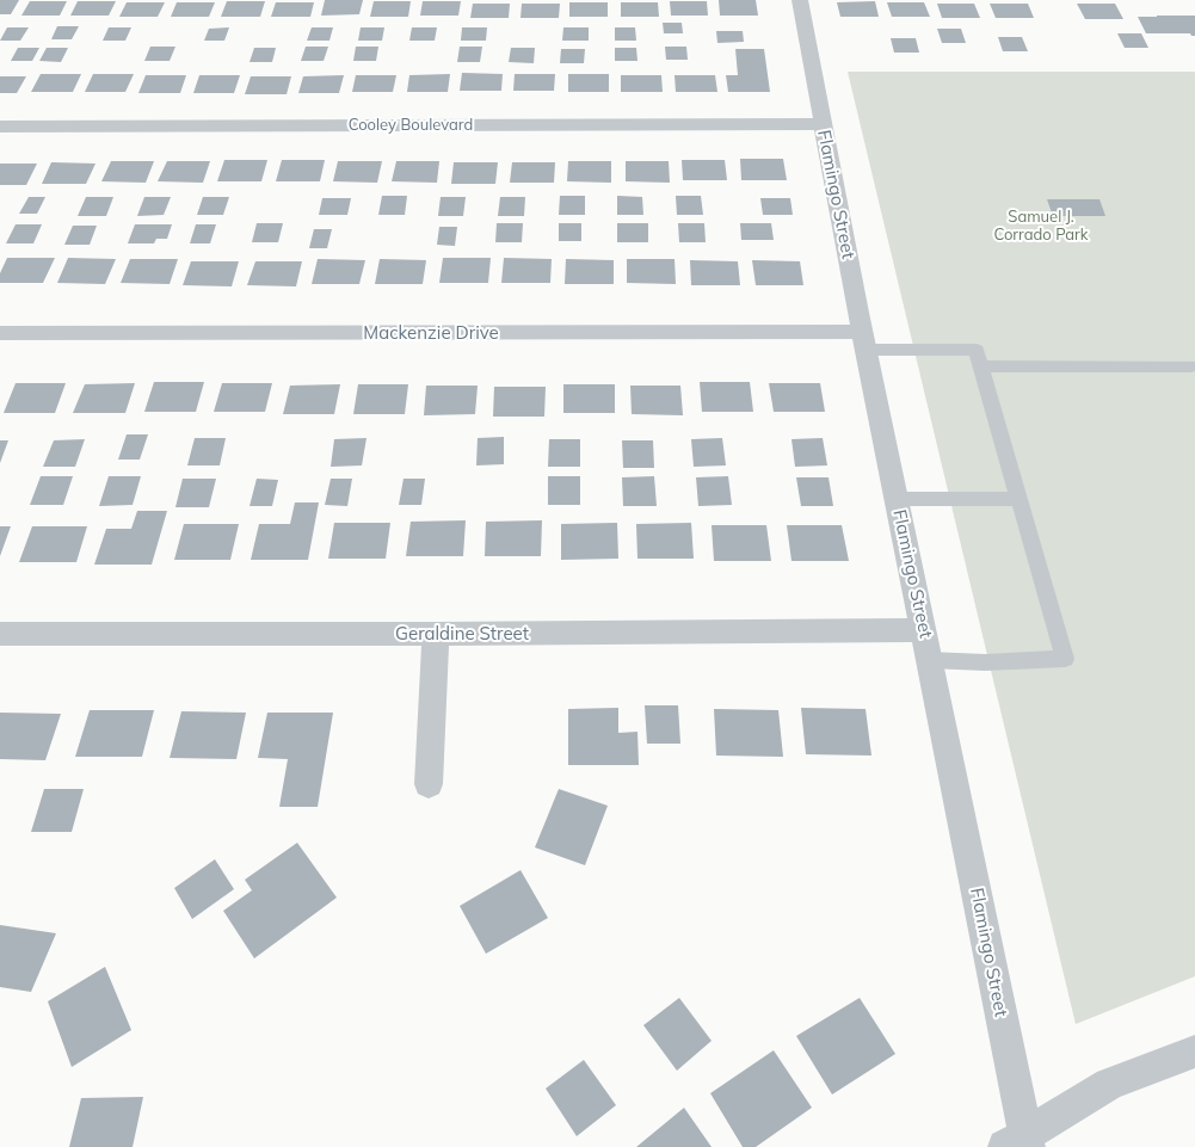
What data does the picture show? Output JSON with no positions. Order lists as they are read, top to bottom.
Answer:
{
  "streets": {
    "street": [
      "Cooley Boulevard",
      "Flamingo Street",
      "Mackenzie Drive",
      "Geraldine Street"
    ]
  },
  "crossings": [
    ["Cooley Boulevard", "Flamingo Street"],
    ["Flamingo Street", "Mackenzie Drive"],
    ["Flamingo Street", "Geraldine Street"]
  ],
  "parks": ["Samuel J. Corrado Park"]
}
